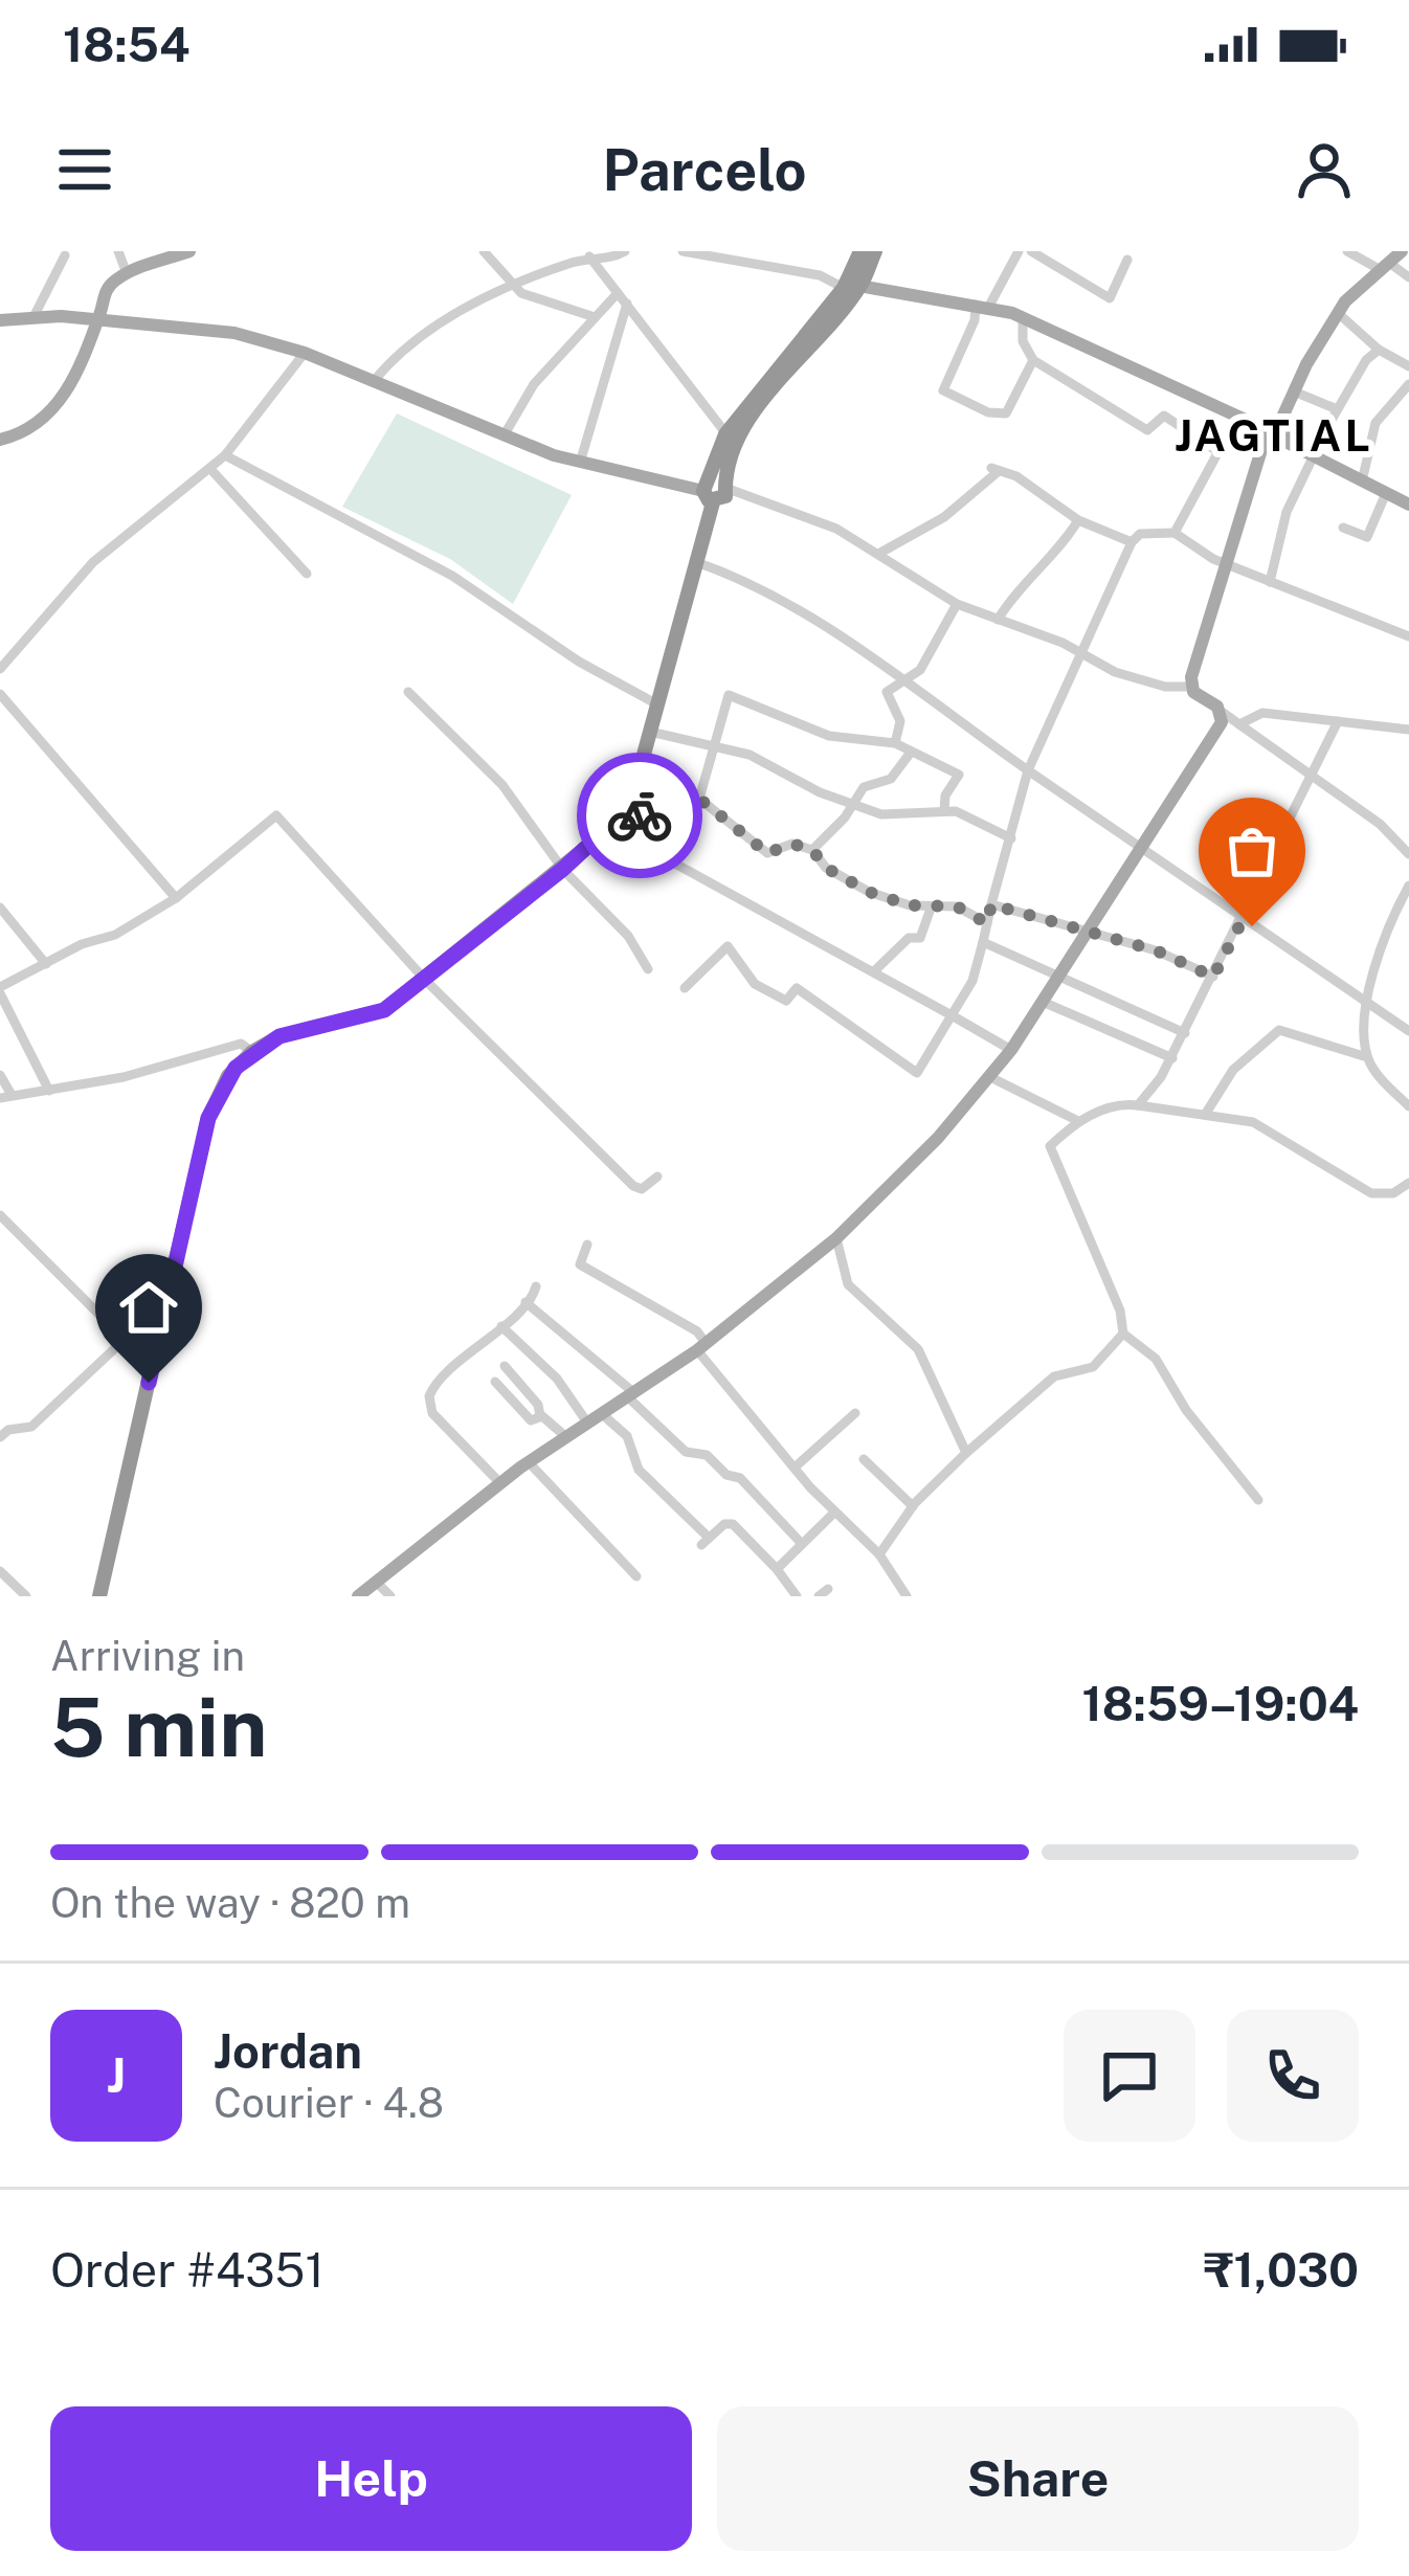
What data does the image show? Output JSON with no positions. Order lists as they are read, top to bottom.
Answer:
{
  "districts": ["JAGTIAL"],
  "page": {
    "status": "18:54",
    "header": "Parcelo",
    "heading": ["5 min", "Arriving in", "18:59–19:04"],
    "panel": [
      "Jordan",
      "Courier · 4.8",
      "Order #4351",
      "₹1,030"
    ],
    "bar": "On the way · 820 m",
    "round": "J",
    "buttons": ["Help", "Share"]
  }
}
